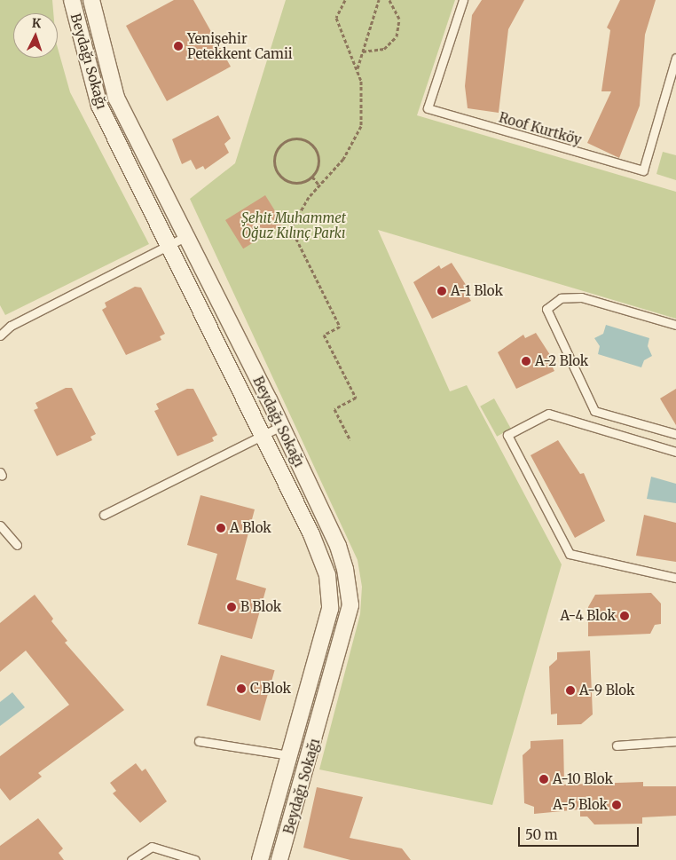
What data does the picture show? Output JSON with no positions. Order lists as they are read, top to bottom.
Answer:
{
  "streets": {
    "street": ["Beydağı Sokağı"],
    "lane": ["Roof Kurtköy"]
  },
  "parks": ["Şehit Muhammet Oğuz Kılınç Parkı"],
  "places": [
    "Yenişehir Petekkent Camii",
    "A-1 Blok",
    "A-2 Blok",
    "A Blok",
    "B Blok",
    "A-4 Blok",
    "C Blok",
    "A-9 Blok",
    "A-10 Blok",
    "A-5 Blok"
  ],
  "scale_bar": "50 m",
  "north": "top"
}
